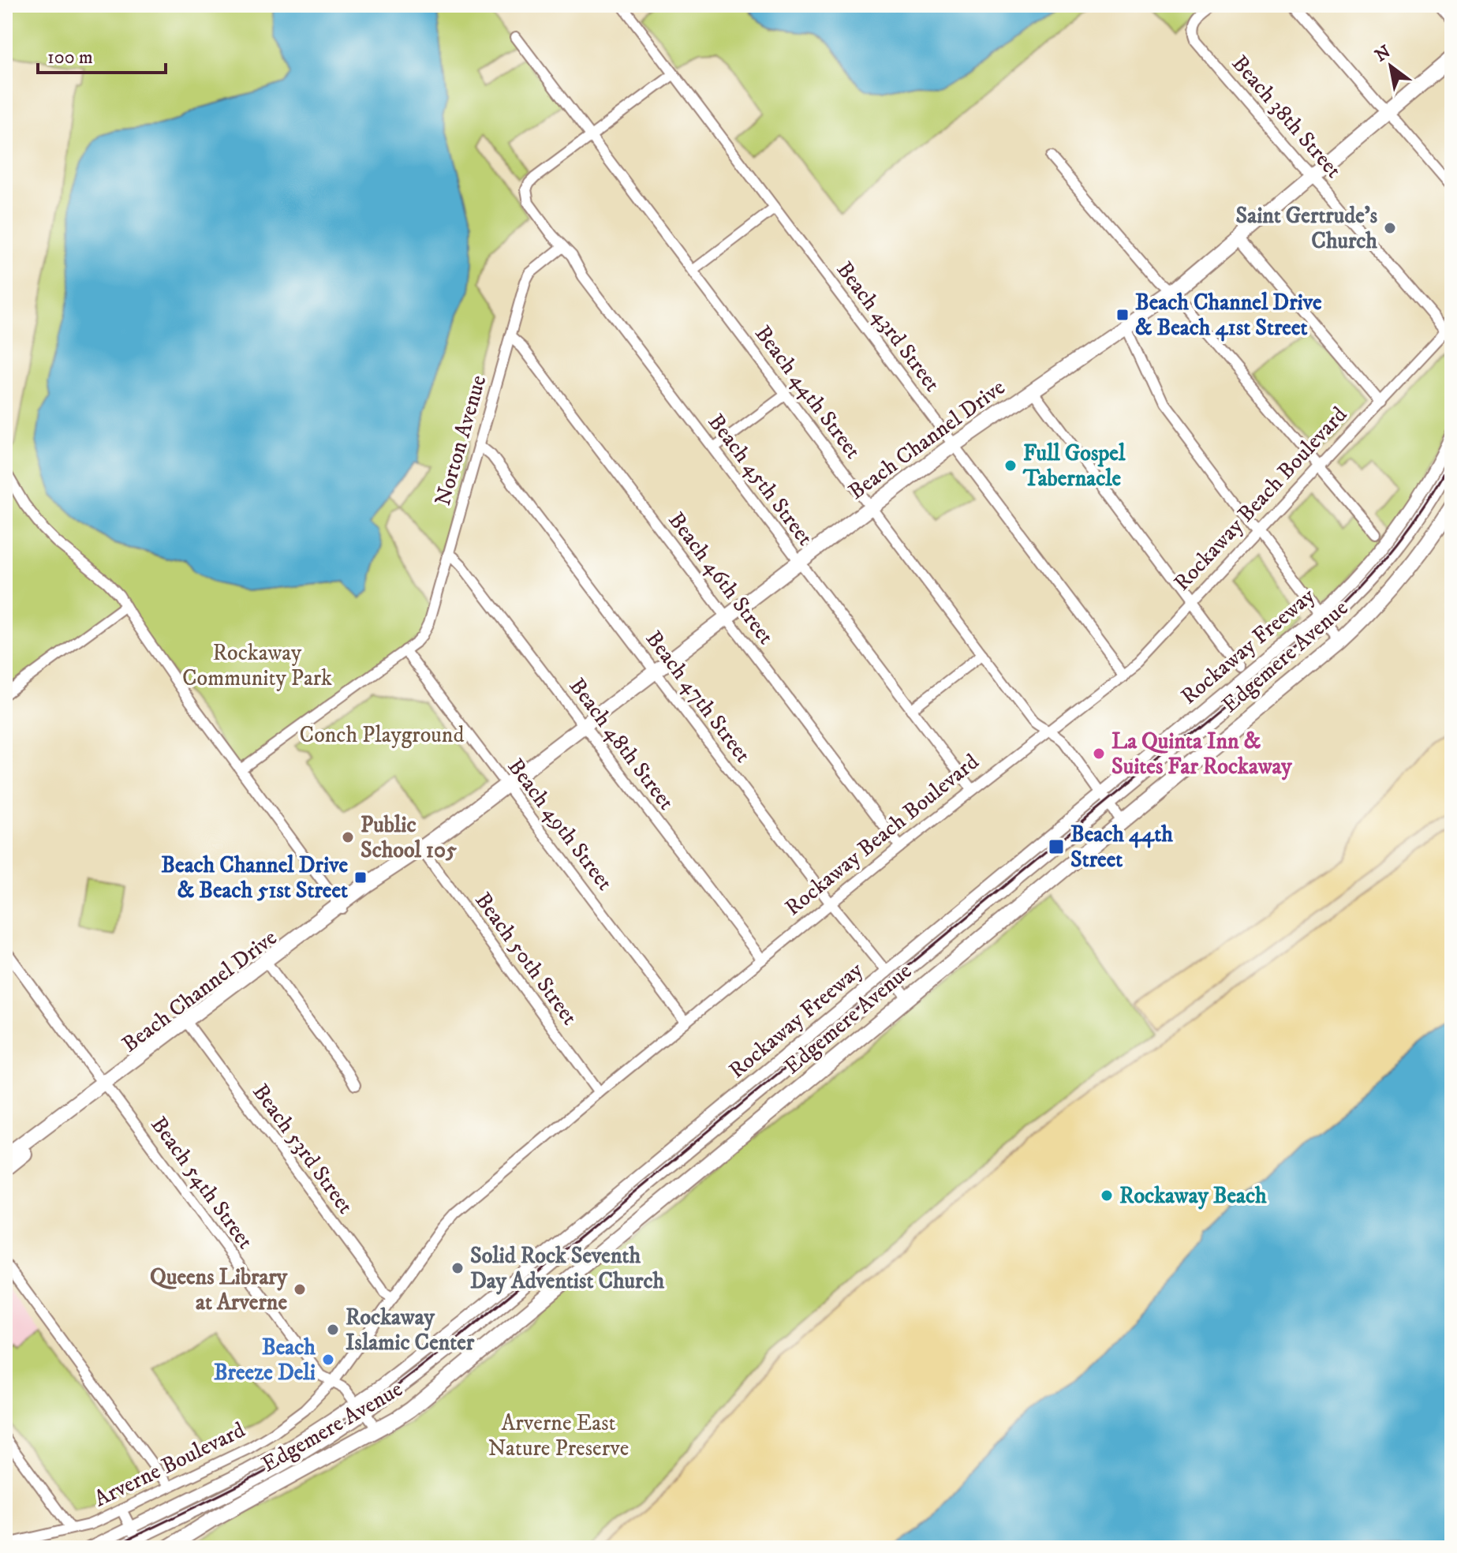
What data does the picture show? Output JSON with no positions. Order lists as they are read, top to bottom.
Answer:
{
  "streets": {
    "main road": ["Beach Channel Drive", "Edgemere Avenue"],
    "street": [
      "Beach 38th Street",
      "Beach 43rd Street",
      "Beach 44th Street",
      "Norton Avenue",
      "Beach 45th Street",
      "Rockaway Beach Boulevard",
      "Beach 46th Street",
      "Rockaway Freeway",
      "Beach 47th Street",
      "Beach 48th Street",
      "Beach 49th Street",
      "Beach 50th Street",
      "Beach 53rd Street",
      "Beach 54th Street",
      "Arverne Boulevard"
    ]
  },
  "crossings": [
    ["Beach 38th Street", "Beach Channel Drive"],
    ["Beach 38th Street", "Rockaway Beach Boulevard"],
    ["Beach 43rd Street", "Beach Channel Drive"],
    ["Beach 43rd Street", "Rockaway Beach Boulevard"],
    ["Beach 44th Street", "Beach Channel Drive"],
    ["Beach 44th Street", "Beach 45th Street"],
    ["Beach 44th Street", "Rockaway Beach Boulevard"],
    ["Beach 44th Street", "Rockaway Freeway"],
    ["Beach 44th Street", "Edgemere Avenue"],
    ["Beach Channel Drive", "Beach 45th Street"],
    ["Beach Channel Drive", "Beach 46th Street"],
    ["Beach Channel Drive", "Beach 47th Street"],
    ["Beach Channel Drive", "Beach 48th Street"],
    ["Beach Channel Drive", "Beach 49th Street"],
    ["Beach Channel Drive", "Beach 50th Street"],
    ["Beach Channel Drive", "Beach 53rd Street"],
    ["Beach Channel Drive", "Beach 54th Street"],
    ["Norton Avenue", "Beach 45th Street"],
    ["Norton Avenue", "Beach 46th Street"],
    ["Norton Avenue", "Beach 47th Street"],
    ["Norton Avenue", "Beach 48th Street"],
    ["Norton Avenue", "Beach 49th Street"],
    ["Beach 45th Street", "Rockaway Beach Boulevard"],
    ["Rockaway Beach Boulevard", "Beach 46th Street"],
    ["Rockaway Beach Boulevard", "Beach 47th Street"],
    ["Rockaway Beach Boulevard", "Beach 48th Street"],
    ["Rockaway Beach Boulevard", "Beach 49th Street"],
    ["Rockaway Beach Boulevard", "Beach 50th Street"],
    ["Rockaway Beach Boulevard", "Beach 53rd Street"],
    ["Rockaway Beach Boulevard", "Beach 54th Street"],
    ["Rockaway Beach Boulevard", "Arverne Boulevard"],
    ["Rockaway Freeway", "Beach 47th Street"],
    ["Rockaway Freeway", "Beach 54th Street"],
    ["Edgemere Avenue", "Beach 54th Street"],
    ["Beach 54th Street", "Arverne Boulevard"]
  ],
  "parks": ["Rockaway Community Park", "Conch Playground", "Arverne East Nature Preserve"],
  "places": {
    "other": [
      "Saint Gertrude's Church",
      "Full Gospel Tabernacle",
      "La Quinta Inn & Suites Far Rockaway",
      "Public School 105",
      "Rockaway Beach",
      "Solid Rock Seventh Day Adventist Church",
      "Queens Library at Arverne",
      "Rockaway Islamic Center",
      "Beach Breeze Deli"
    ],
    "transit": ["Beach Channel Drive & Beach 41st Street", "Beach 44th Street", "Beach Channel Drive & Beach 51st Street"]
  },
  "scale_bar": "100 m",
  "north": "top left"
}
